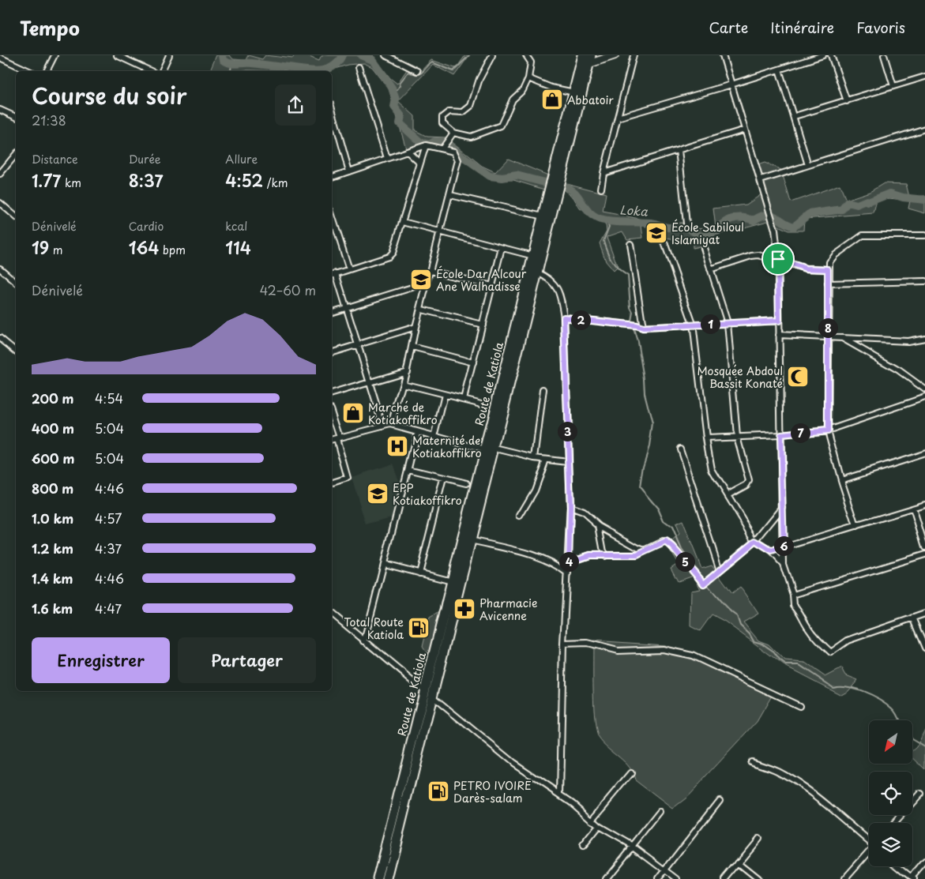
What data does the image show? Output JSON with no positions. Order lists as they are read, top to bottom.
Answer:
{
  "streets": {
    "highway": ["Route de Katiola"]
  },
  "water": ["Loka"],
  "places": {
    "shop": ["Abbatoir", "Marché de Kotiakoffikro"],
    "school or university": ["École Sabiloul Islamiyat", "École Dar Alcour Ane Walhadisse", "EPP Kotiakoffikro"],
    "mosque": ["Mosquée Abdoul Bassit Konaté"],
    "hospital": ["Maternité de Kotiakoffikro"],
    "pharmacy": ["Pharmacie Avicenne"],
    "fuel station": ["Total Route Katiola", "PETRO IVOIRE Darès-salam"]
  },
  "north": "bottom left",
  "page": {
    "header": "Tempo",
    "nav": ["Carte", "Itinéraire", "Favoris"],
    "heading": ["Course du soir", "21:38"],
    "stats": [
      ["Distance", "1.77 km"],
      ["Durée", "8:37"],
      ["Allure", "4:52 /km"],
      ["Dénivelé", "19 m"],
      ["Cardio", "164 bpm"],
      ["kcal", "114"]
    ],
    "chart": ["Dénivelé", "42–60 m"],
    "pins": [
      "2",
      "1",
      "8",
      "3",
      "7",
      "6",
      "4",
      "5"
    ],
    "list": [
      {
        "name": "200 m",
        "note": "4:54"
      },
      {
        "name": "400 m",
        "note": "5:04"
      },
      {
        "name": "600 m",
        "note": "5:04"
      },
      {
        "name": "800 m",
        "note": "4:46"
      },
      {
        "name": "1.0 km",
        "note": "4:57"
      },
      {
        "name": "1.2 km",
        "note": "4:37"
      },
      {
        "name": "1.4 km",
        "note": "4:46"
      },
      {
        "name": "1.6 km",
        "note": "4:47"
      }
    ],
    "buttons": ["Enregistrer", "Partager"]
  }
}
